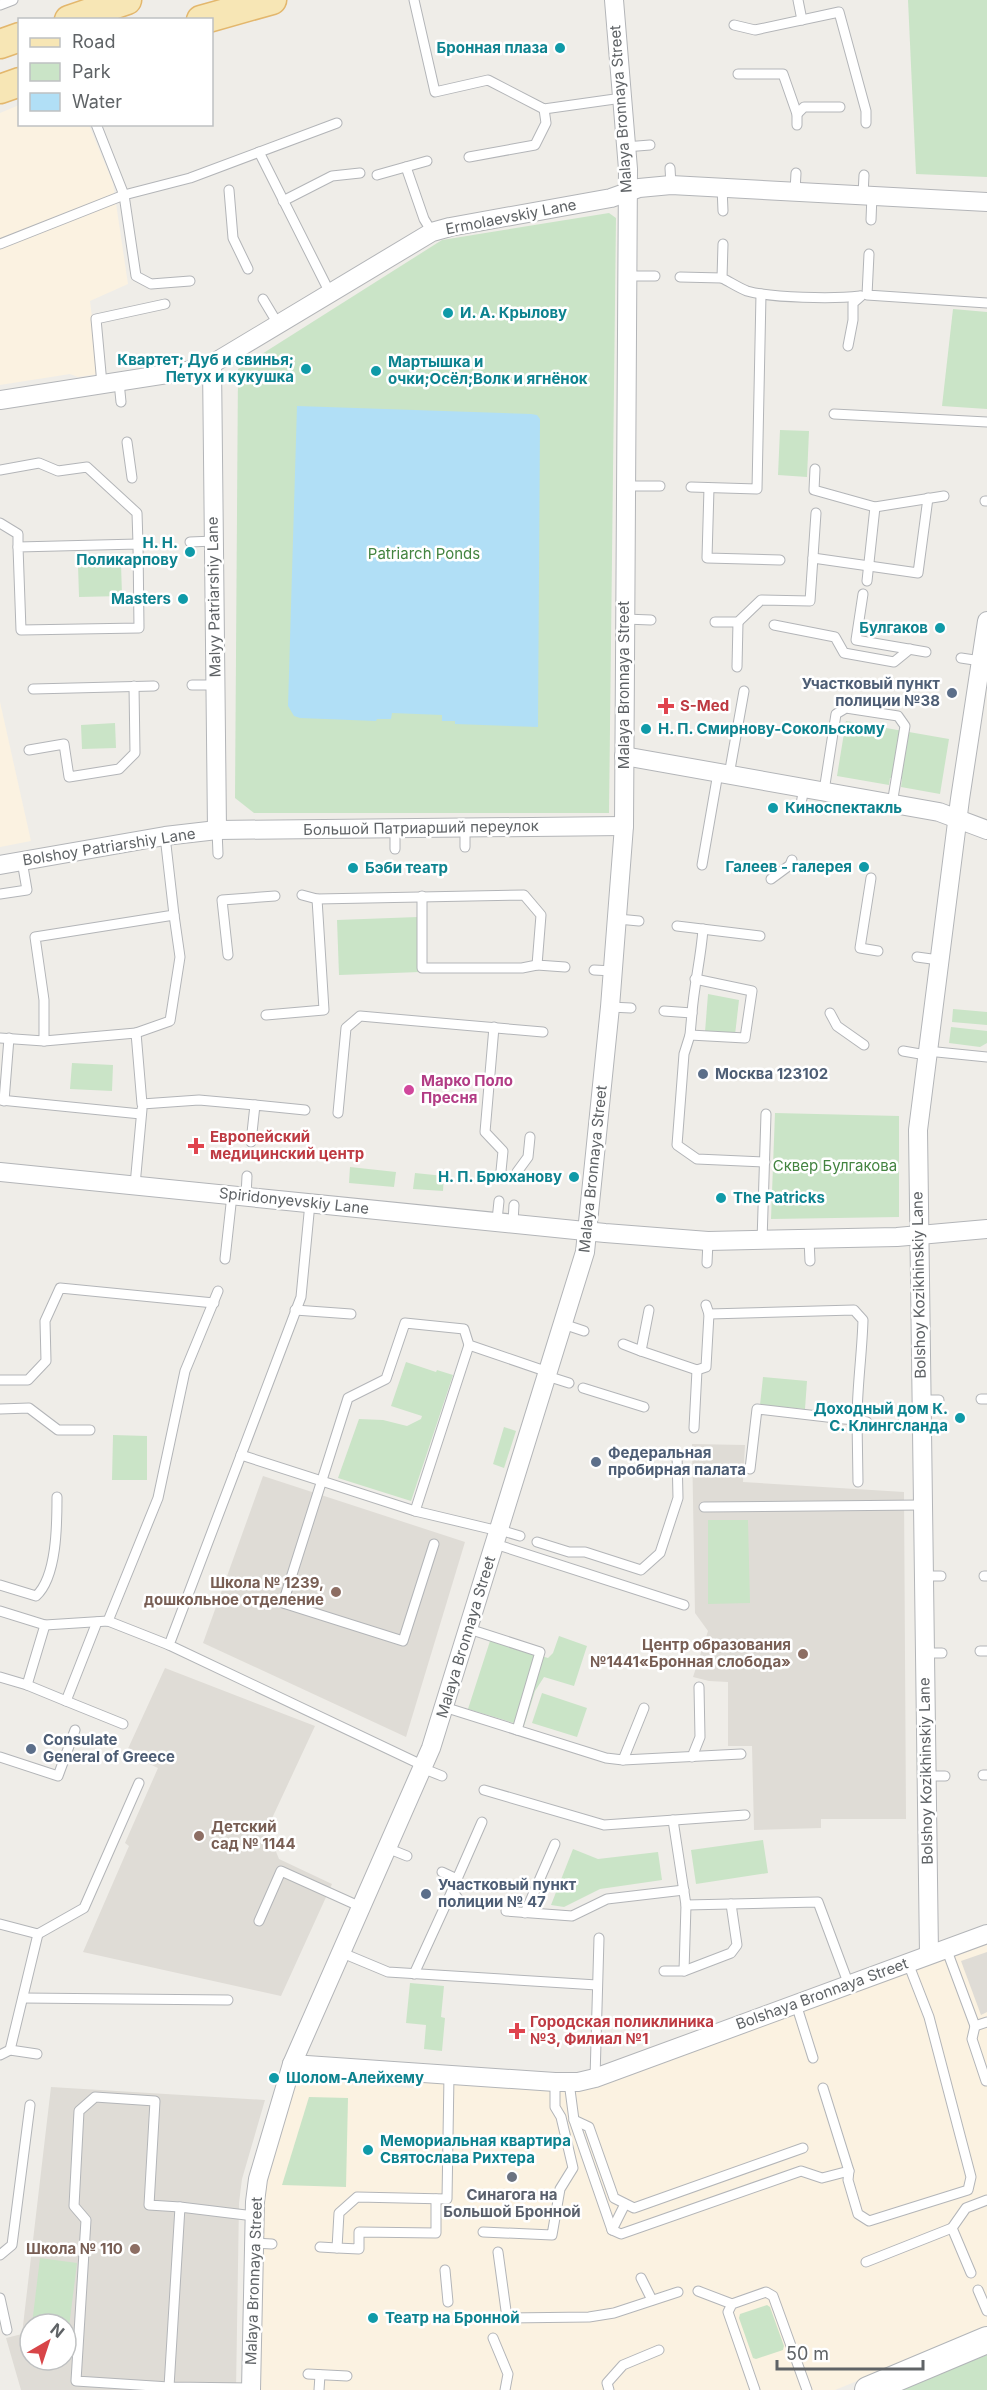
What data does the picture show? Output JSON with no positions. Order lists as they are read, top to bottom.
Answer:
{
  "streets": {
    "street": [
      "Malaya Bronnaya Street",
      "Ermolaevskiy Lane",
      "Malyy Patriarshiy Lane",
      "Большой Патриарший переулок",
      "Bolshoy Patriarshiy Lane",
      "Spiridonyevskiy Lane",
      "Bolshoy Kozikhinskiy Lane",
      "Bolshaya Bronnaya Street"
    ]
  },
  "crossings": [
    ["Malaya Bronnaya Street", "Ermolaevskiy Lane"],
    ["Malaya Bronnaya Street", "Большой Патриарший переулок"],
    ["Malaya Bronnaya Street", "Spiridonyevskiy Lane"],
    ["Malaya Bronnaya Street", "Bolshaya Bronnaya Street"],
    ["Ermolaevskiy Lane", "Malyy Patriarshiy Lane"],
    ["Malyy Patriarshiy Lane", "Большой Патриарший переулок"],
    ["Malyy Patriarshiy Lane", "Bolshoy Patriarshiy Lane"],
    ["Большой Патриарший переулок", "Bolshoy Patriarshiy Lane"],
    ["Spiridonyevskiy Lane", "Bolshoy Kozikhinskiy Lane"],
    ["Bolshoy Kozikhinskiy Lane", "Bolshaya Bronnaya Street"]
  ],
  "parks": ["Patriarch Ponds", "Сквер Булгакова"],
  "places": {
    "other": [
      "Бронная плаза",
      "И. А. Крылову",
      "Квартет; Дуб и свинья; Петух и кукушка",
      "Мартышка и очки;Осёл;Волк и ягнёнок",
      "Н. Н. Поликарпову",
      "Masters",
      "Булгаков",
      "Участковый пункт полиции №38",
      "Н. П. Смирнову-Сокольскому",
      "Киноспектакль",
      "Галеев - галерея",
      "Бэби театр",
      "Москва 123102",
      "Марко Поло Пресня",
      "Н. П. Брюханову",
      "The Patricks",
      "Доходный дом К. С. Клингсланда",
      "Федеральная пробирная палата",
      "Школа № 1239, дошкольное отделение",
      "Центр образования №1441«Бронная слобода»",
      "Consulate General of Greece",
      "Детский сад № 1144",
      "Участковый пункт полиции № 47",
      "Шолом-Алейхему",
      "Мемориальная квартира Святослава Рихтера",
      "Синагога на Большой Бронной",
      "Школа № 110",
      "Театр на Бронной"
    ],
    "health": ["S-Med", "Европейский медицинский центр", "Городская поликлиника №3, Филиал №1"]
  },
  "legend": ["Road", "Park", "Water"],
  "scale_bar": "50 m",
  "north": "top right"
}
